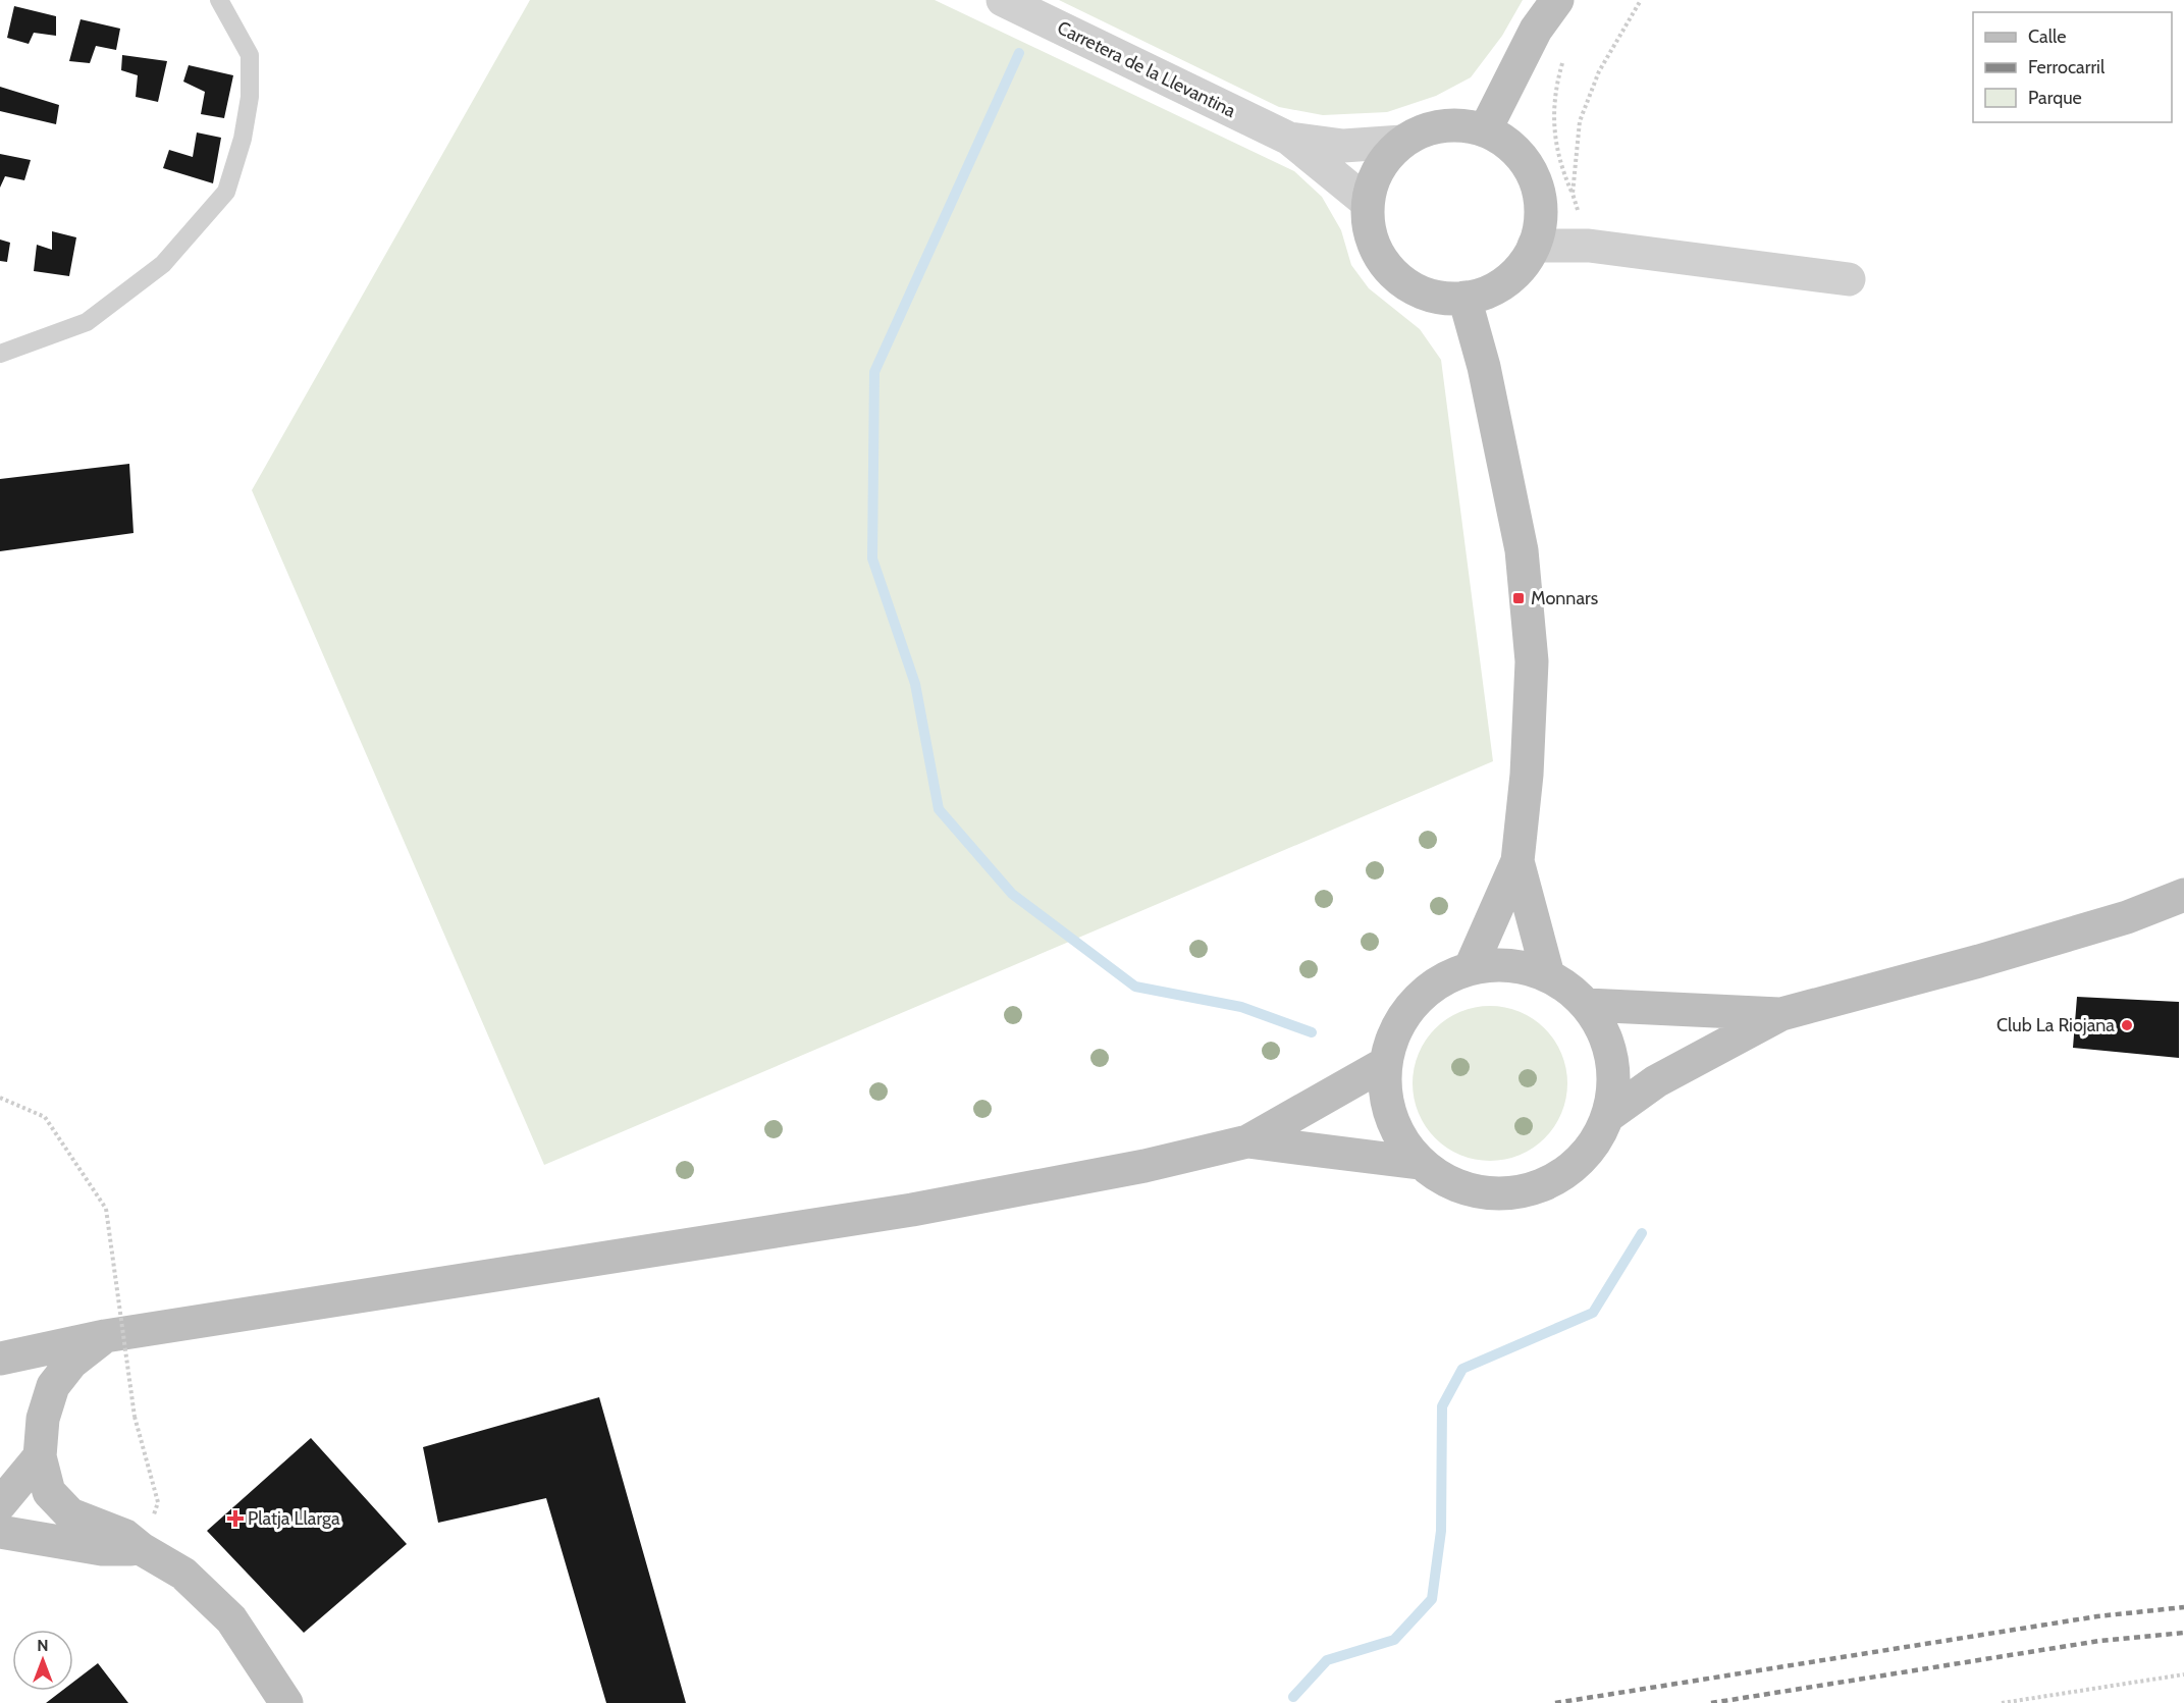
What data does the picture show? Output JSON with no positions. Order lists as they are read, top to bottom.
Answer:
{
  "streets": {
    "street": ["Carretera de la Llevantina"]
  },
  "places": {
    "transit": ["Monnars"],
    "other": ["Club La Riojana"],
    "health": ["Platja Llarga"]
  },
  "legend": ["Calle", "Ferrocarril", "Parque"],
  "north": "top"
}
